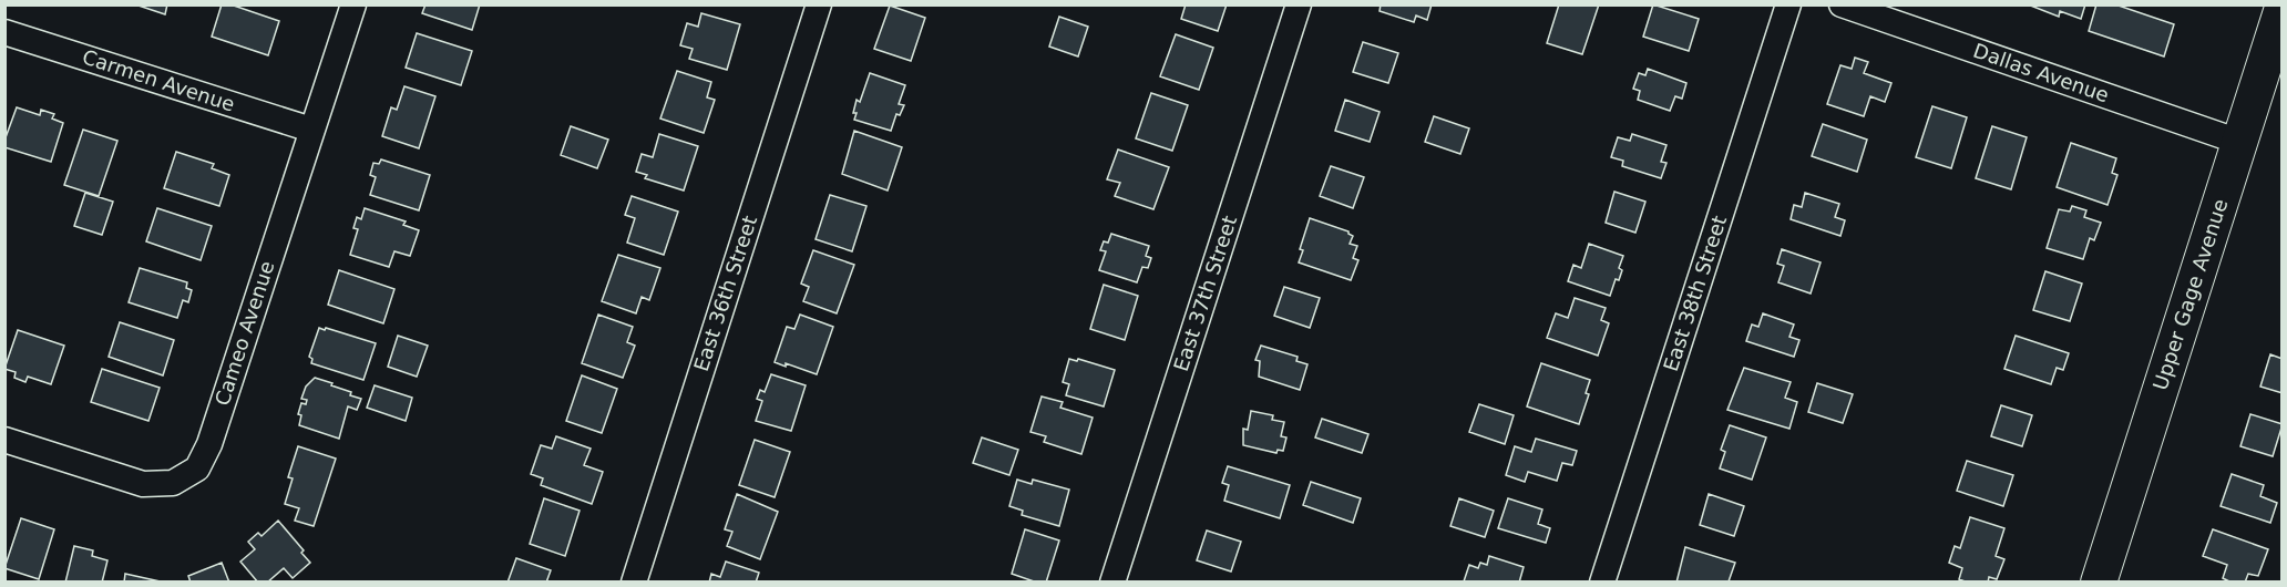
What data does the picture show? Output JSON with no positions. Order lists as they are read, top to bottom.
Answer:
{
  "streets": {
    "main road": ["Upper Gage Avenue"],
    "street": [
      "Dallas Avenue",
      "Carmen Avenue",
      "East 36th Street",
      "East 37th Street",
      "East 38th Street",
      "Cameo Avenue"
    ]
  },
  "crossings": [
    ["Dallas Avenue", "Upper Gage Avenue"],
    ["Carmen Avenue", "Cameo Avenue"]
  ]
}
